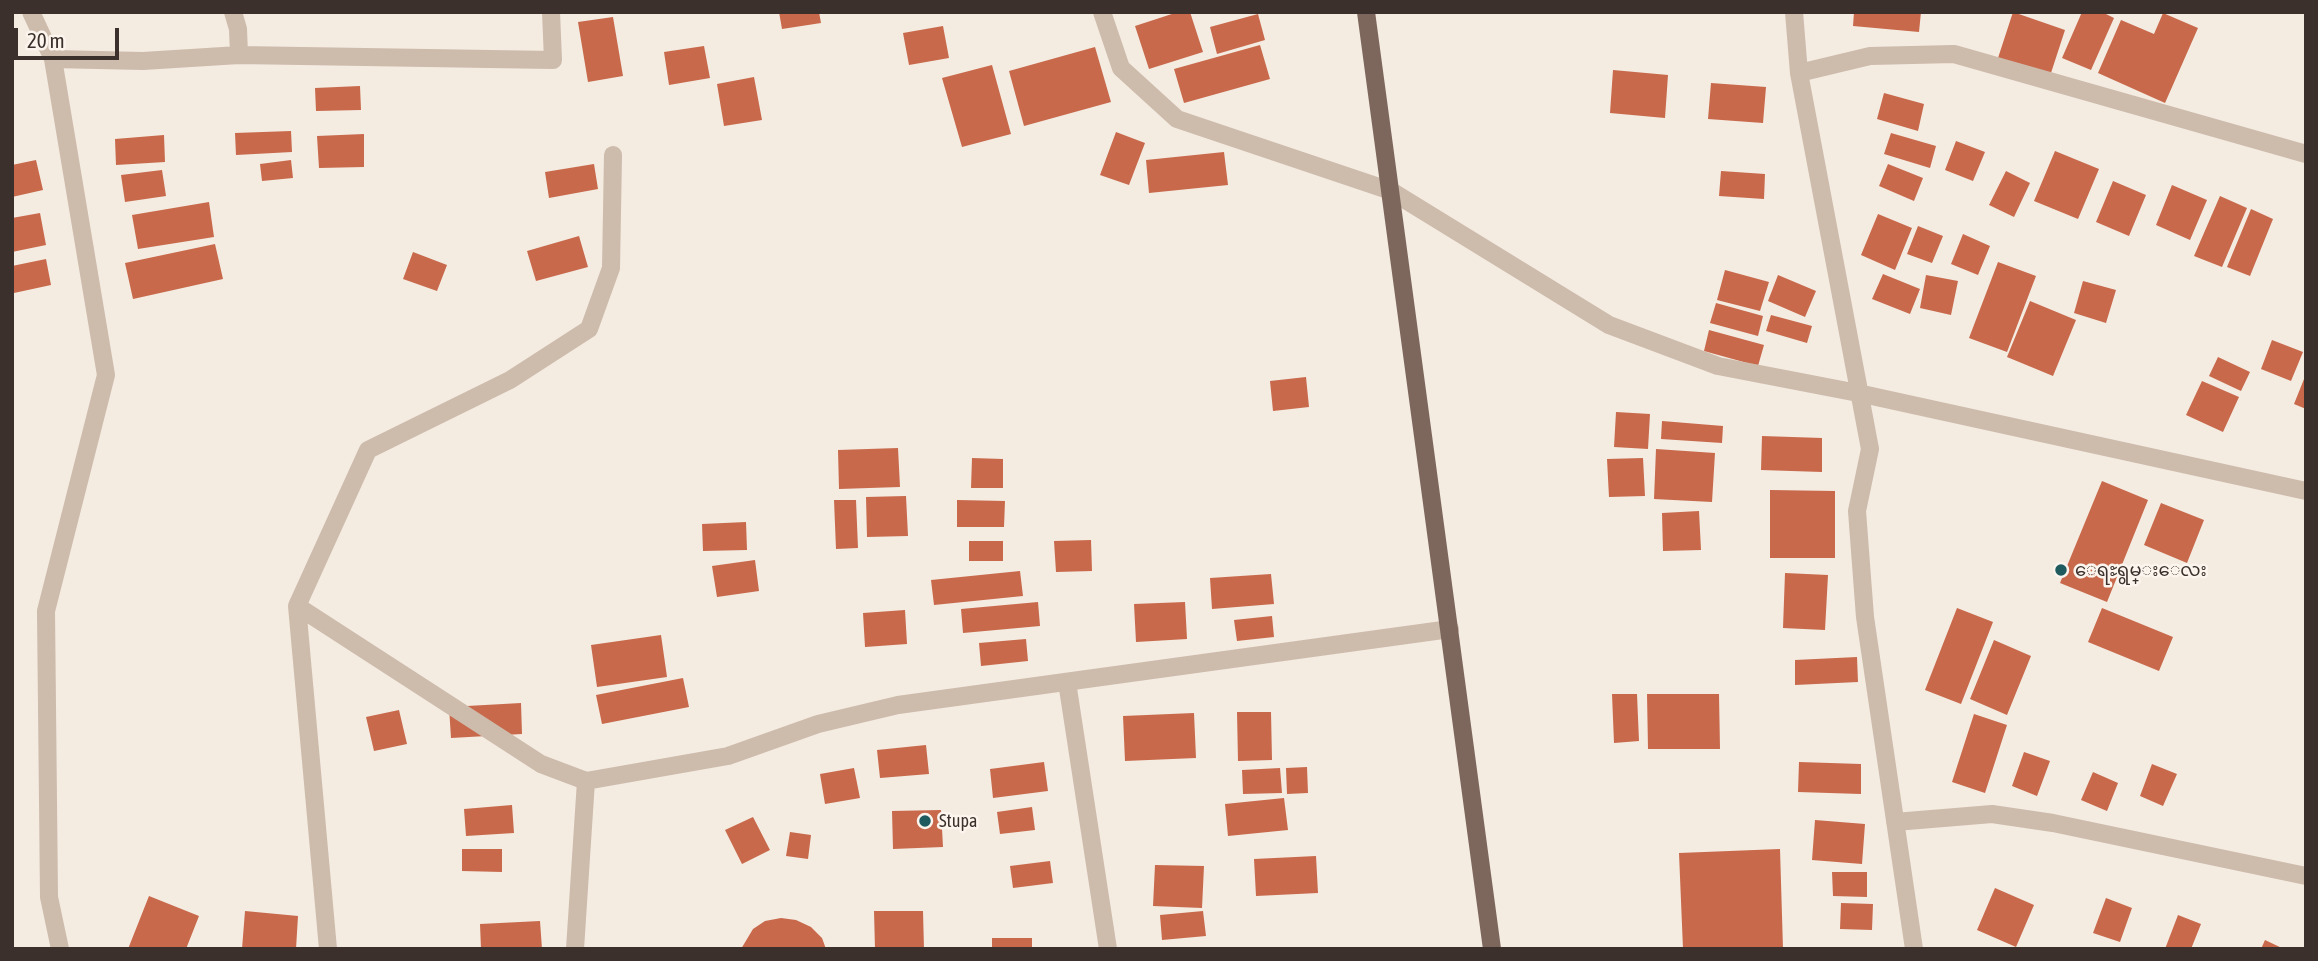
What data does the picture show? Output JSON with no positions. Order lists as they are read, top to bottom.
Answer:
{
  "places": ["ေရႊရွမ္းေလး", "Stupa"],
  "scale_bar": "20 m"
}
